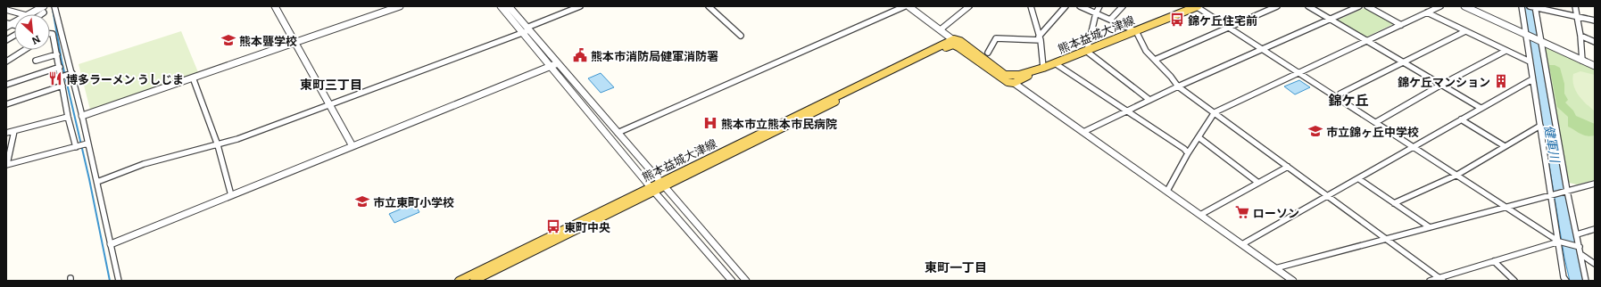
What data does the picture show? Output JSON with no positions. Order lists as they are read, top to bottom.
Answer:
{
  "streets": {
    "main road": ["熊本益城大津線"]
  },
  "districts": ["東町三丁目", "錦ケ丘", "東町一丁目"],
  "water": ["健軍川"],
  "places": {
    "bus stop": ["錦ケ丘住宅前", "東町中央"],
    "school or university": ["熊本聾学校", "市立錦ヶ丘中学校", "市立東町小学校"],
    "public building": ["熊本市消防局健軍消防署"],
    "restaurant": ["博多ラーメン うしじま"],
    "building": ["錦ケ丘マンション"],
    "hospital": ["熊本市立熊本市民病院"],
    "supermarket": ["ローソン"]
  },
  "north": "bottom right"
}
